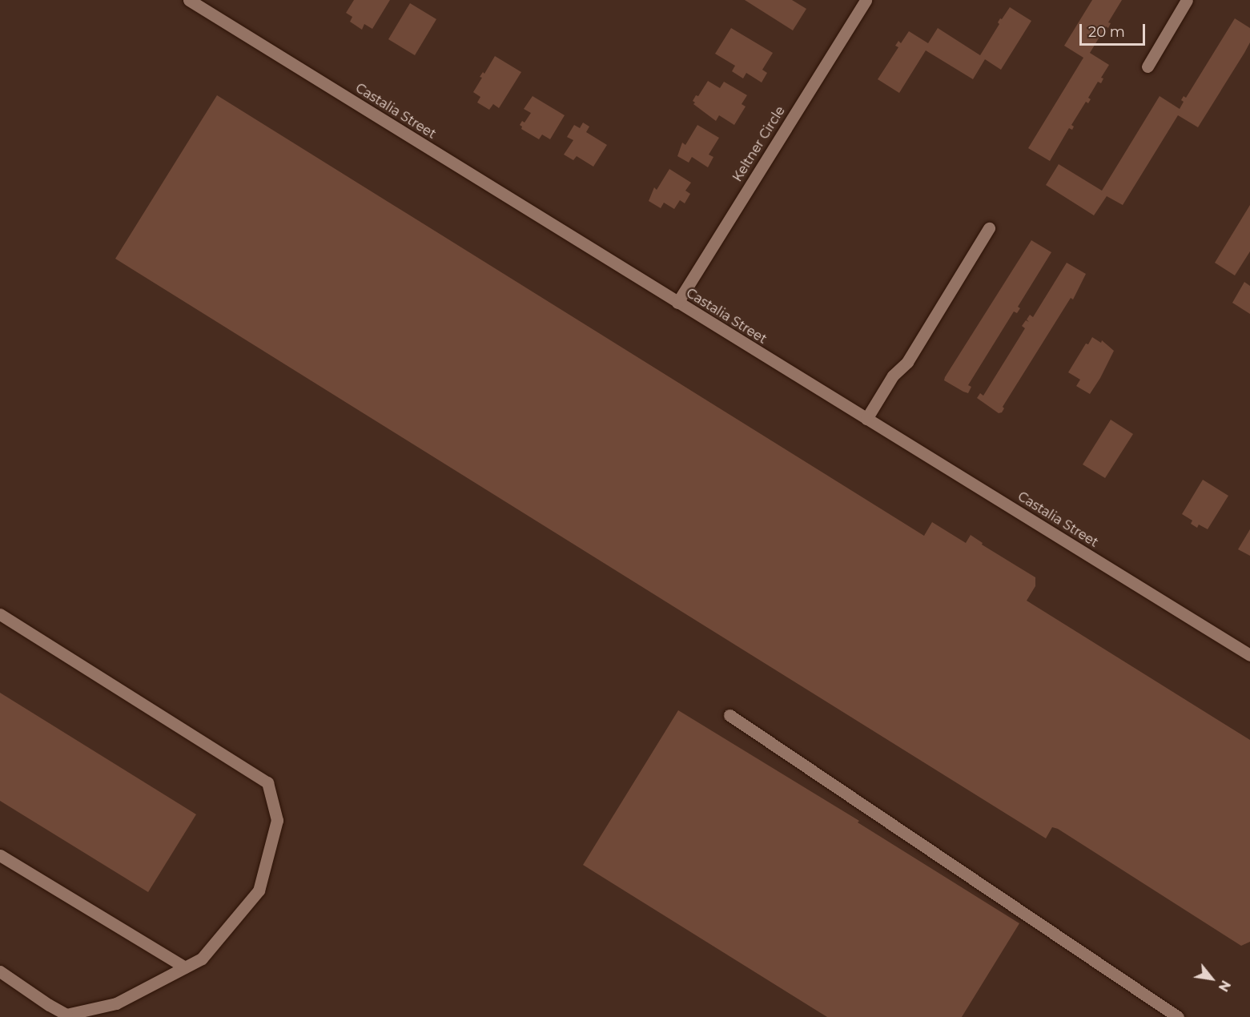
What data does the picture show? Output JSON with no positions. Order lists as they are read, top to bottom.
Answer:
{
  "streets": {
    "street": ["Castalia Street", "Keltner Circle"]
  },
  "crossings": [
    ["Castalia Street", "Keltner Circle"]
  ],
  "scale_bar": "20 m",
  "north": "bottom right"
}
